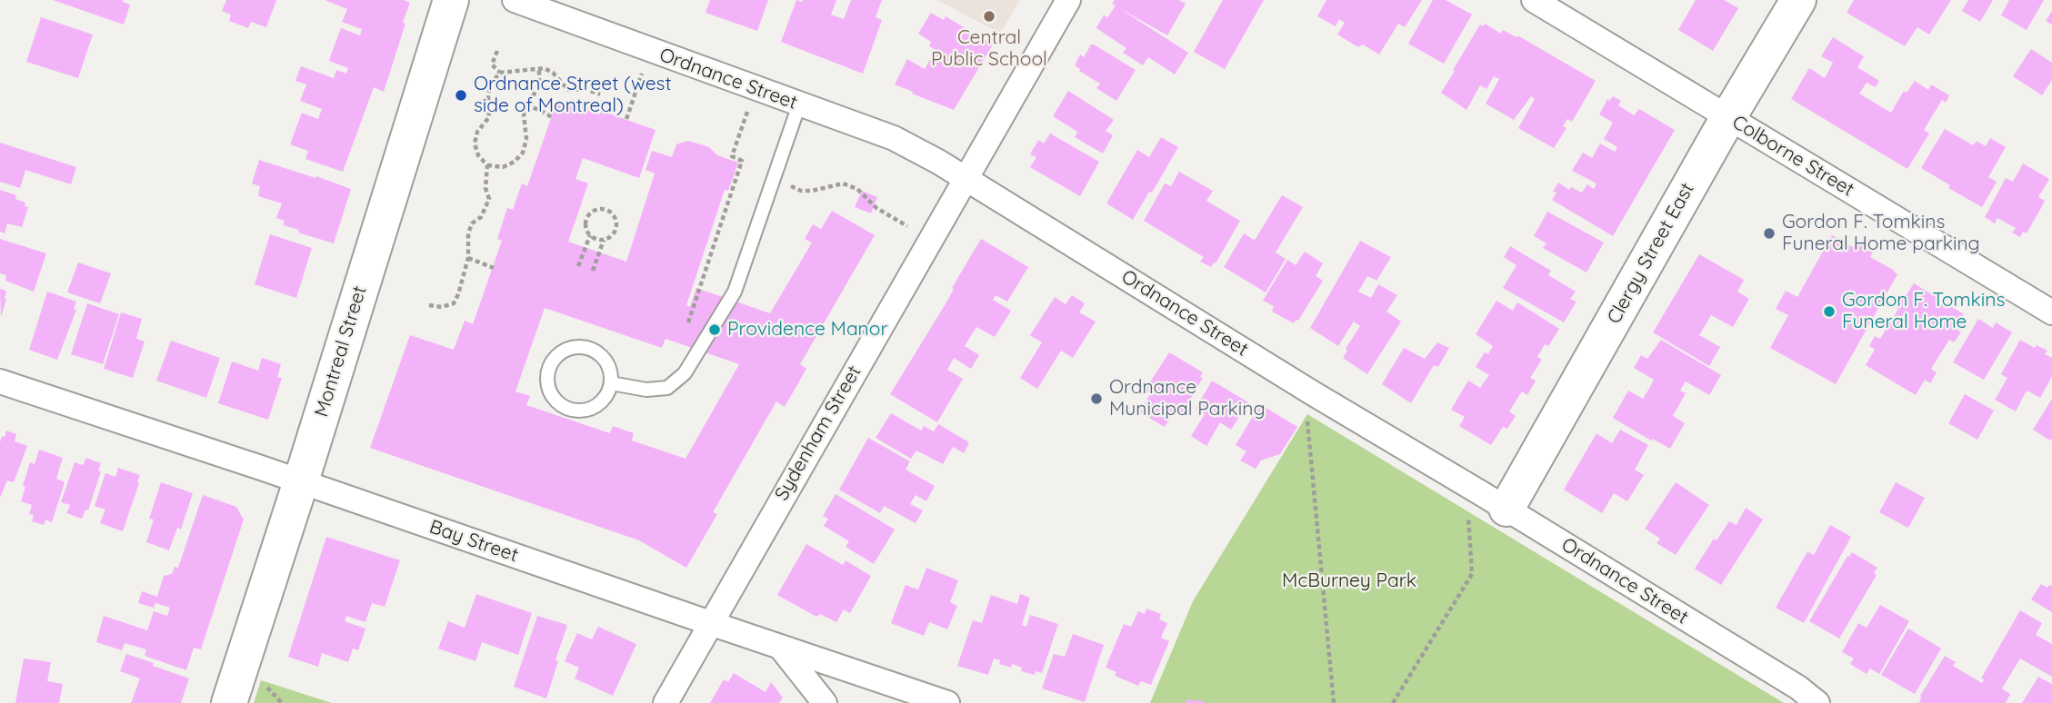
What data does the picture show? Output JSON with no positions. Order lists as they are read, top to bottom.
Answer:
{
  "streets": {
    "main road": ["Clergy Street East", "Montreal Street"],
    "street": [
      "Ordnance Street",
      "Colborne Street",
      "Sydenham Street",
      "Bay Street"
    ]
  },
  "crossings": [
    ["Ordnance Street", "Clergy Street East"],
    ["Ordnance Street", "Sydenham Street"],
    ["Colborne Street", "Clergy Street East"],
    ["Montreal Street", "Bay Street"],
    ["Sydenham Street", "Bay Street"]
  ],
  "parks": ["McBurney Park"],
  "places": [
    "Central Public School",
    "Ordnance Street (west side of Montreal)",
    "Gordon F. Tomkins Funeral Home parking",
    "Gordon F. Tomkins Funeral Home",
    "Providence Manor",
    "Ordnance Municipal Parking"
  ]
}
